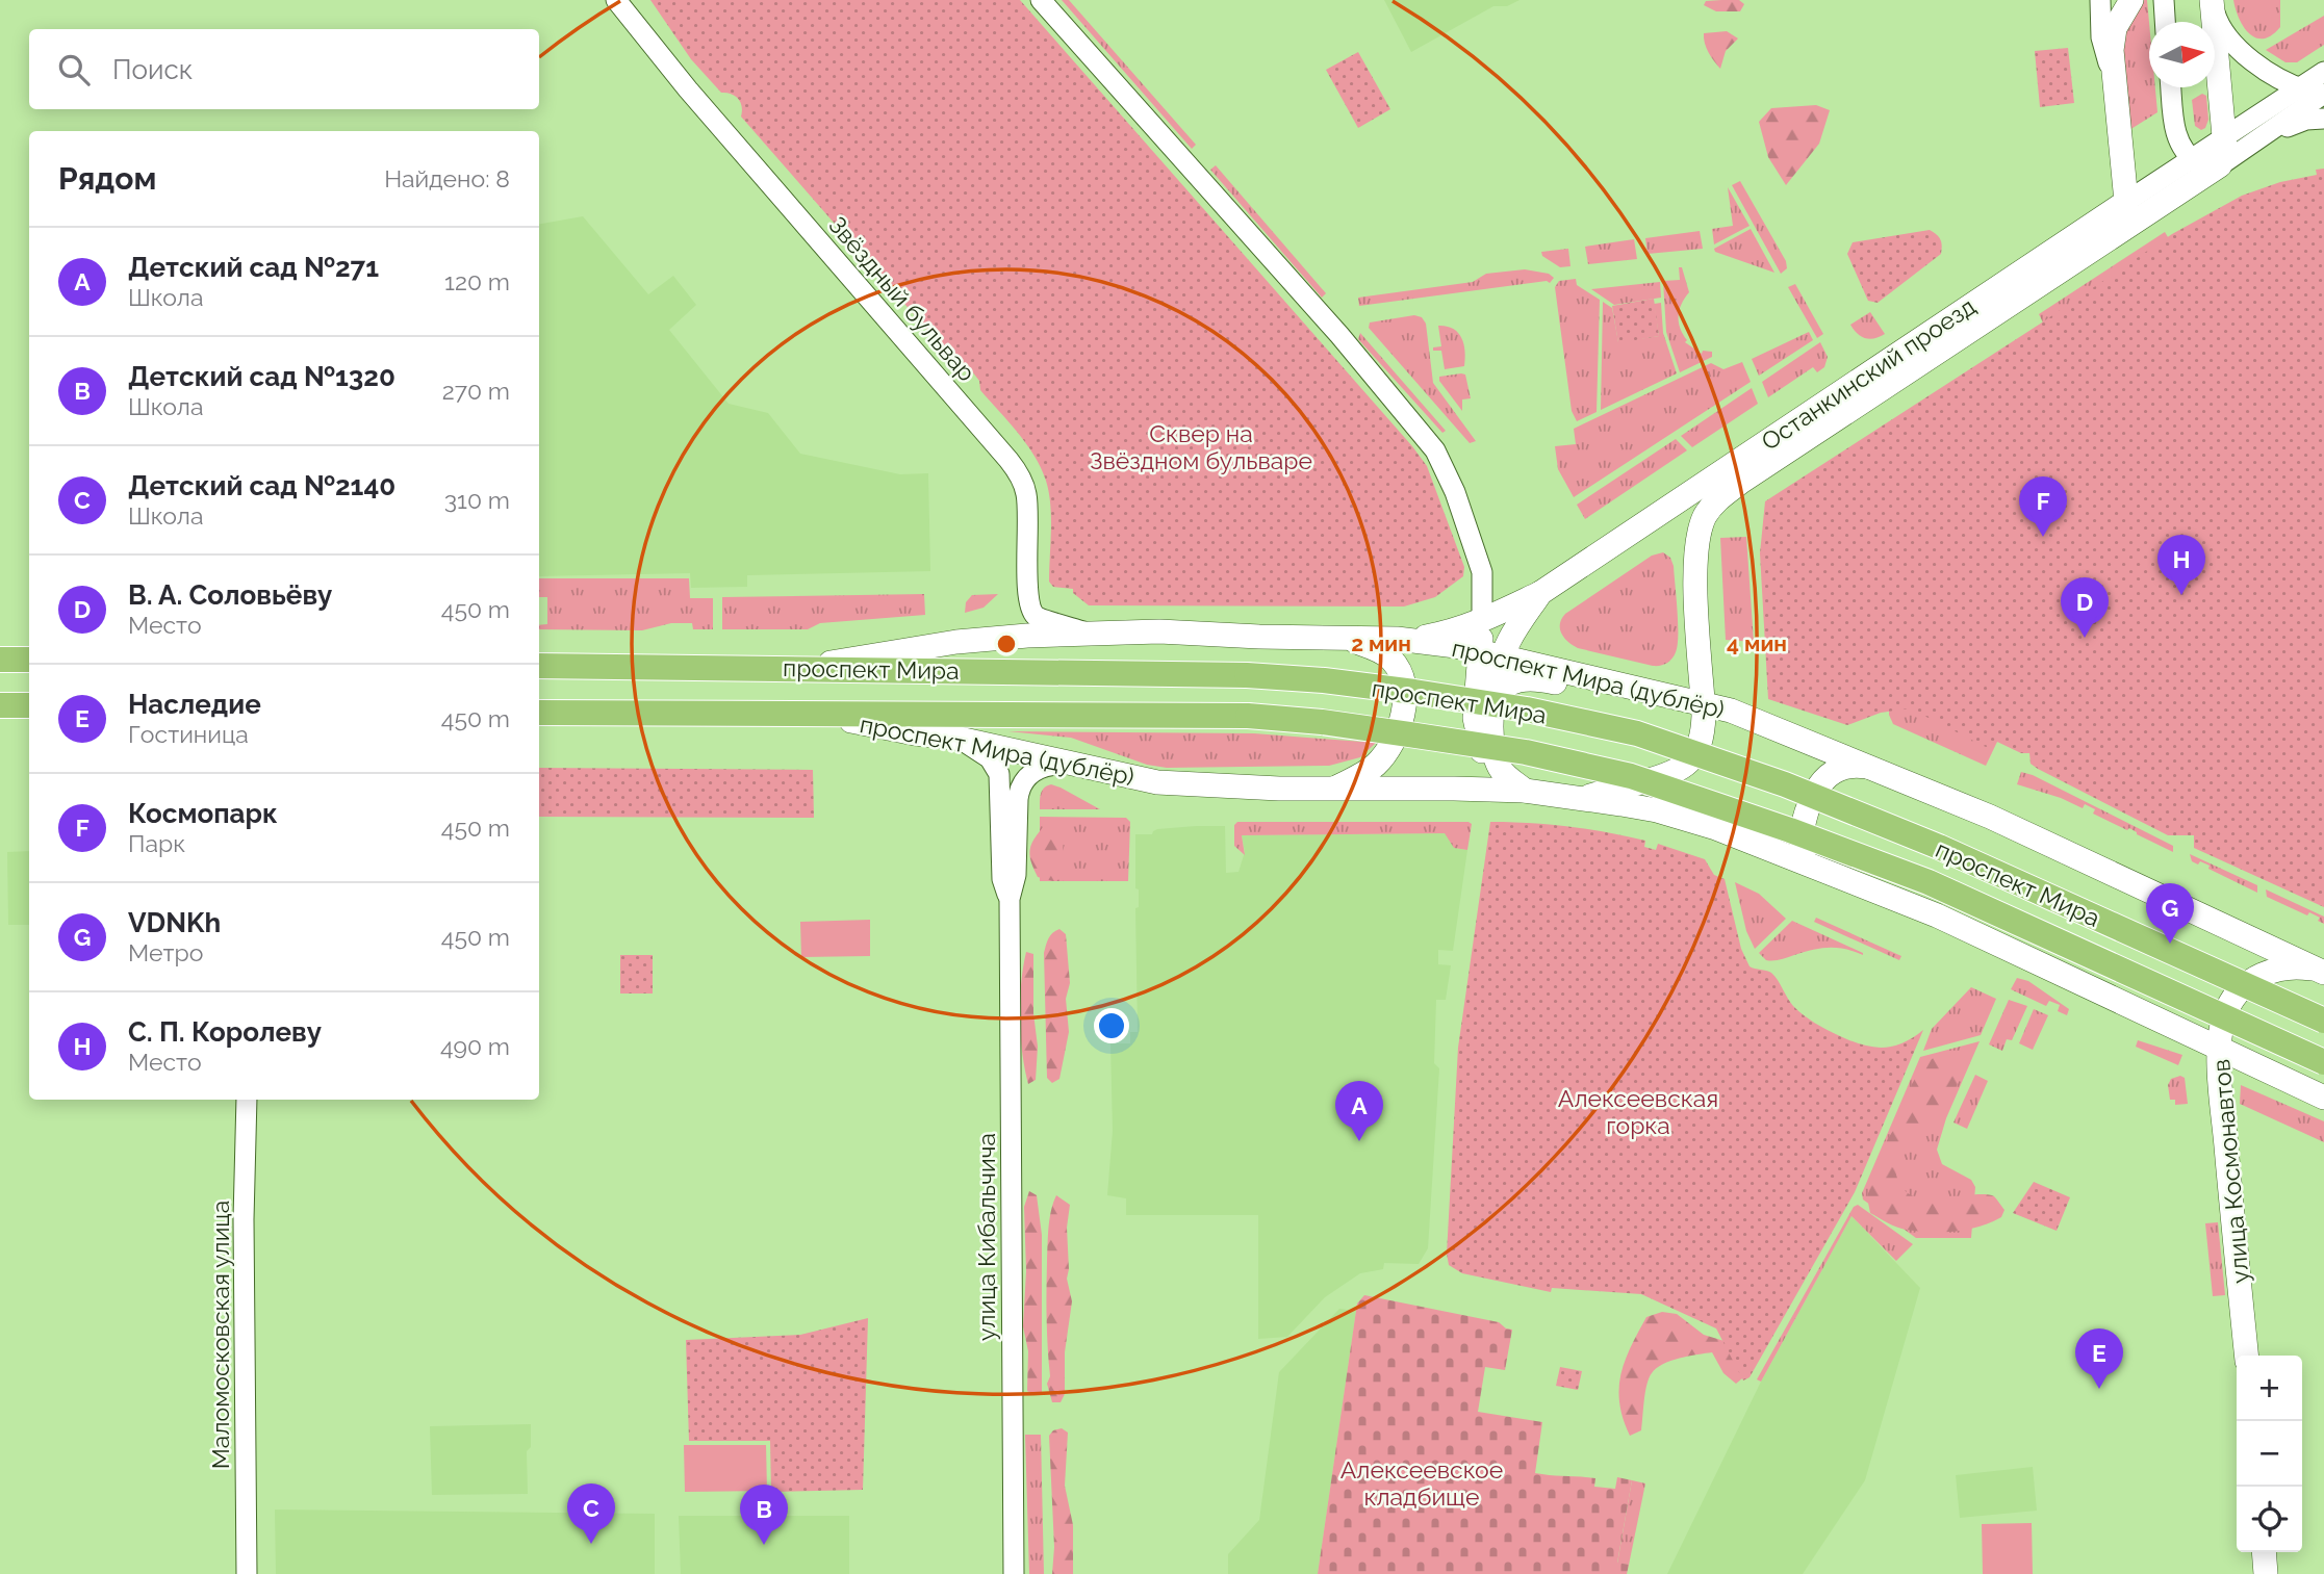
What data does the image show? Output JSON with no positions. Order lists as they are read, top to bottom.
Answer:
{
  "streets": {
    "main road": [
      "Останкинский проезд",
      "проспект Мира",
      "проспект Мира (дублёр)",
      "улица Космонавтов"
    ],
    "street": ["Звёздный бульвар", "улица Кибальчича", "Маломосковская улица"]
  },
  "crossings": [
    ["Звёздный бульвар", "проспект Мира (дублёр)"],
    ["Останкинский проезд", "проспект Мира (дублёр)"],
    ["проспект Мира", "проспект Мира (дублёр)"],
    ["проспект Мира (дублёр)", "улица Космонавтов"],
    ["проспект Мира (дублёр)", "улица Кибальчича"]
  ],
  "parks": ["Сквер на Звёздном бульваре", "Алексеевская горка", "Алексеевское кладбище"],
  "north": "right",
  "page": {
    "search": "Поиск",
    "heading": ["Рядом", "Найдено: 8"],
    "list": [
      {
        "mark": "A",
        "name": "Детский сад №271",
        "note": "Школа",
        "value": "120 m"
      },
      {
        "mark": "B",
        "name": "Детский сад №1320",
        "note": "Школа",
        "value": "270 m"
      },
      {
        "mark": "C",
        "name": "Детский сад №2140",
        "note": "Школа",
        "value": "310 m"
      },
      {
        "mark": "D",
        "name": "В. А. Соловьёву",
        "note": "Место",
        "value": "450 m"
      },
      {
        "mark": "E",
        "name": "Наследие",
        "note": "Гостиница",
        "value": "450 m"
      },
      {
        "mark": "F",
        "name": "Космопарк",
        "note": "Парк",
        "value": "450 m"
      },
      {
        "mark": "G",
        "name": "VDNKh",
        "note": "Метро",
        "value": "450 m"
      },
      {
        "mark": "H",
        "name": "С. П. Королеву",
        "note": "Место",
        "value": "490 m"
      }
    ],
    "pins": [
      "F",
      "H",
      "D",
      "G",
      "A",
      "E",
      "C",
      "B"
    ],
    "map_buttons": ["+", "−"]
  },
  "rings": ["2 мин", "4 мин"]
}
